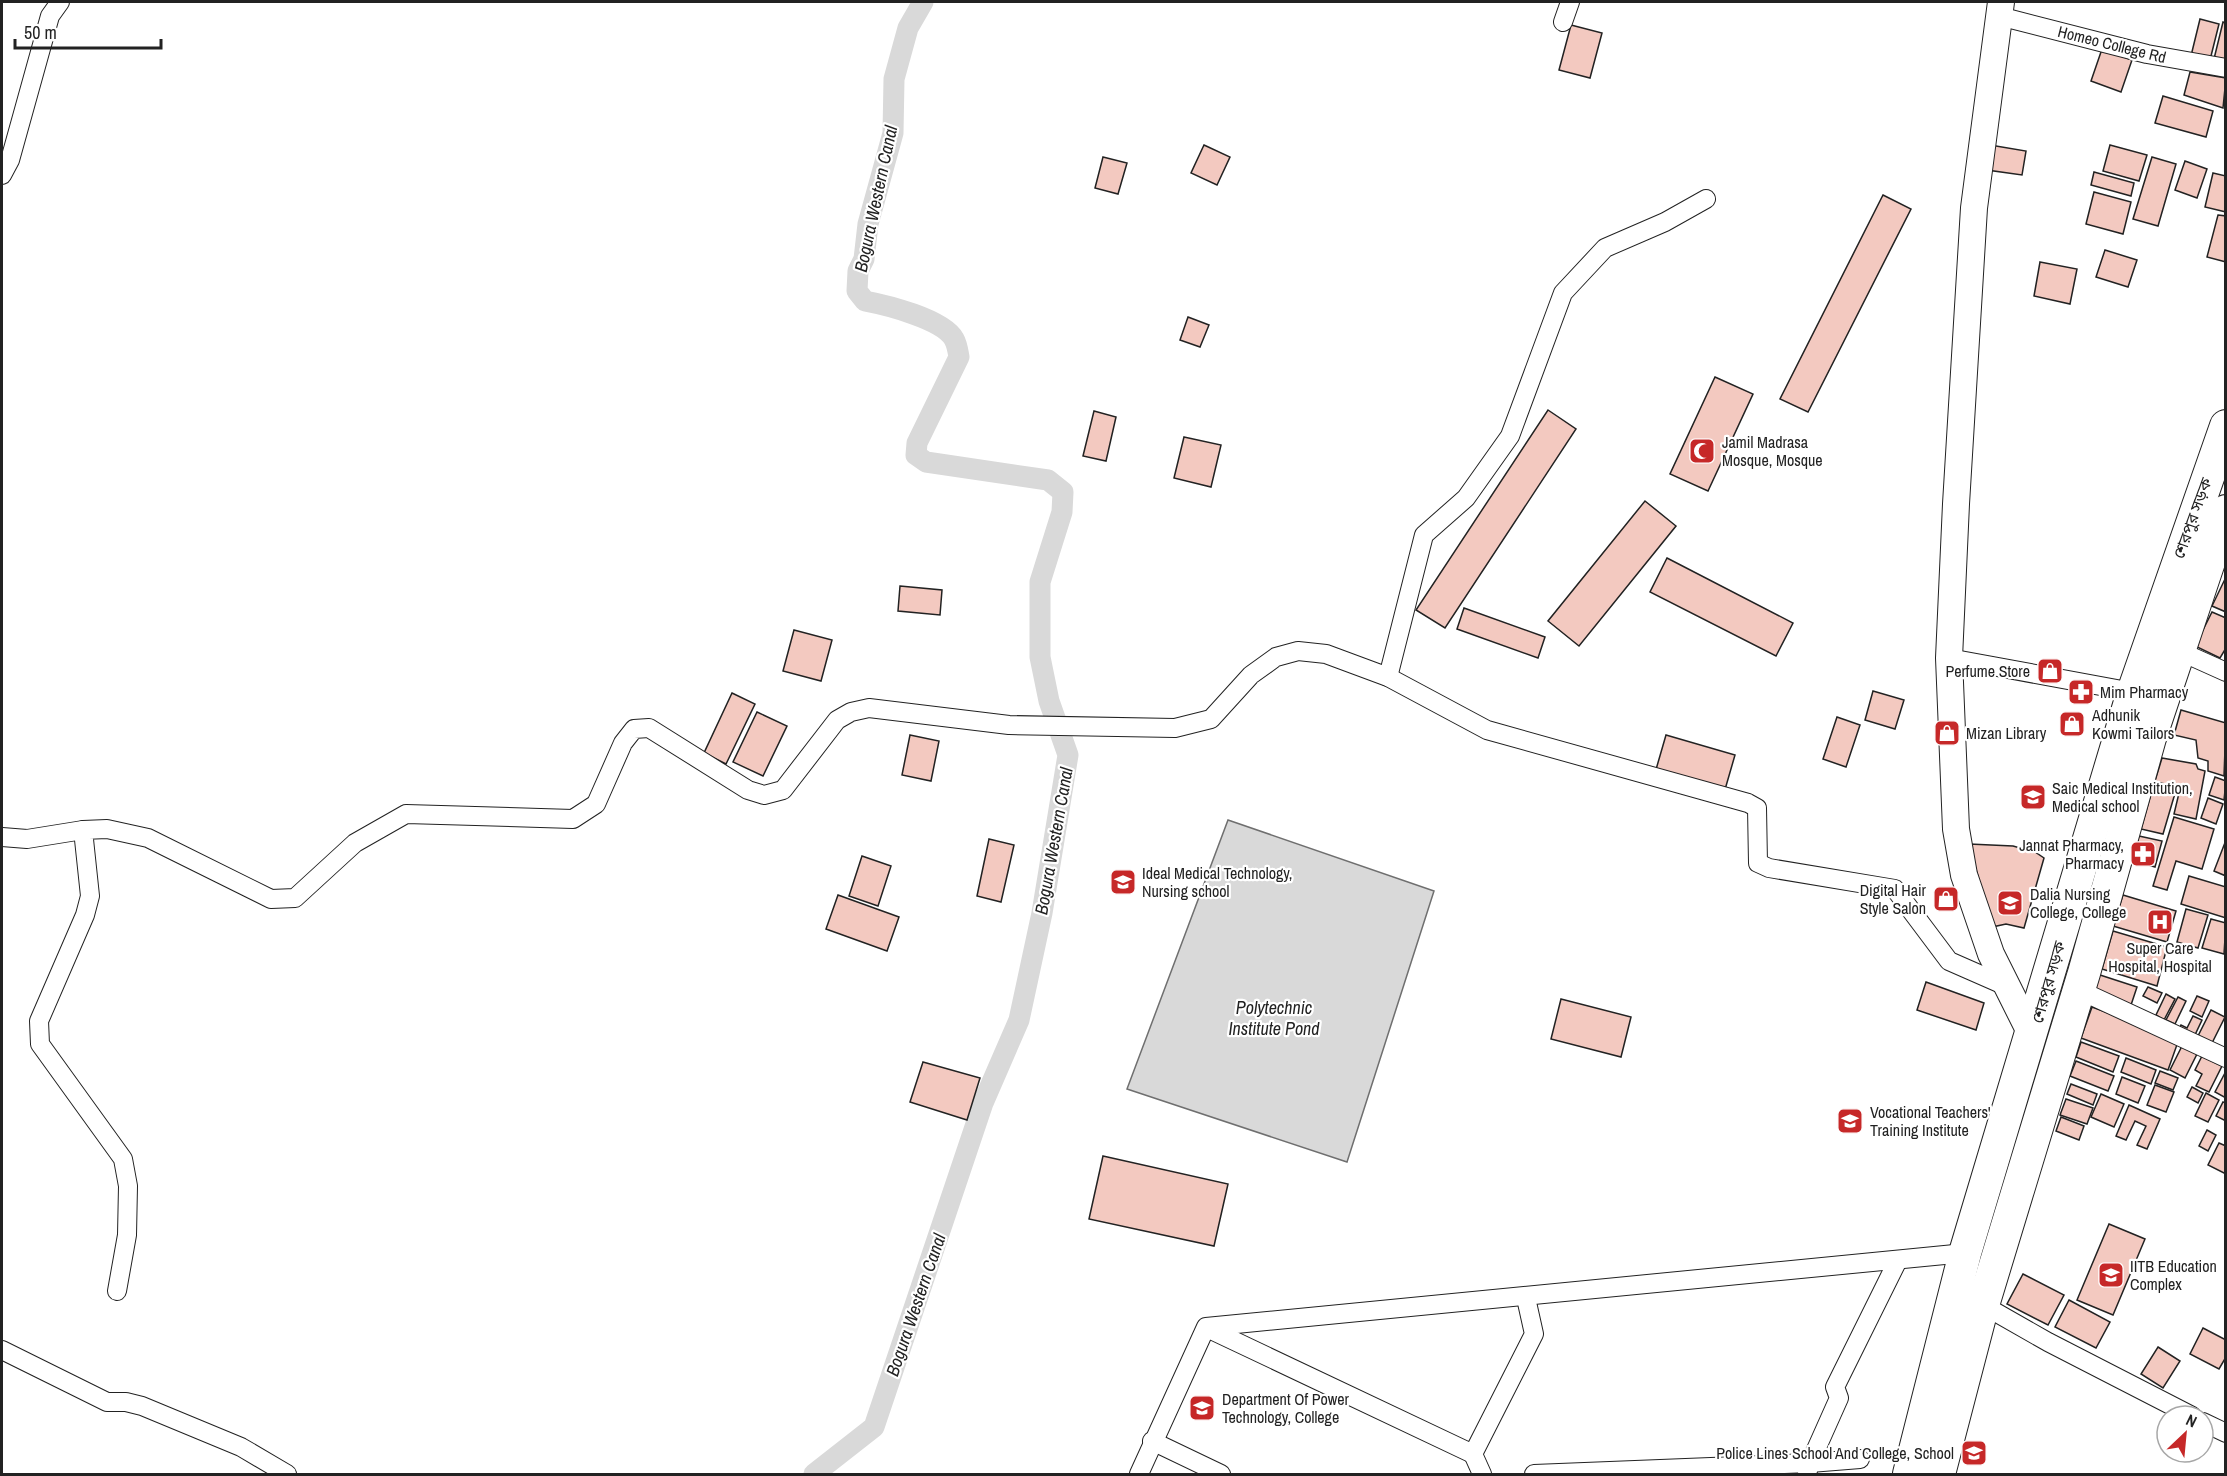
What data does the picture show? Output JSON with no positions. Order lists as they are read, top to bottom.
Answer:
{
  "streets": {
    "highway": ["শেরপুর সড়ক"],
    "street": ["Homeo College Rd"]
  },
  "water": ["Bogura Western Canal", "Polytechnic Institute Pond"],
  "places": {
    "mosque": ["Jamil Madrasa Mosque, Mosque"],
    "shop": [
      "Perfume Store",
      "Adhunik Kowmi Tailors",
      "Mizan Library",
      "Digital Hair Style Salon"
    ],
    "pharmacy": ["Mim Pharmacy", "Jannat Pharmacy, Pharmacy"],
    "school or university": [
      "Saic Medical Institution, Medical school",
      "Ideal Medical Technology, Nursing school",
      "Dalia Nursing College, College",
      "Vocational Teachers' Training Institute",
      "IITB Education Complex",
      "Department Of Power Technology, College",
      "Police Lines School And College, School"
    ],
    "hospital": ["Super Care Hospital, Hospital"]
  },
  "scale_bar": "50 m",
  "north": "top right"
}
